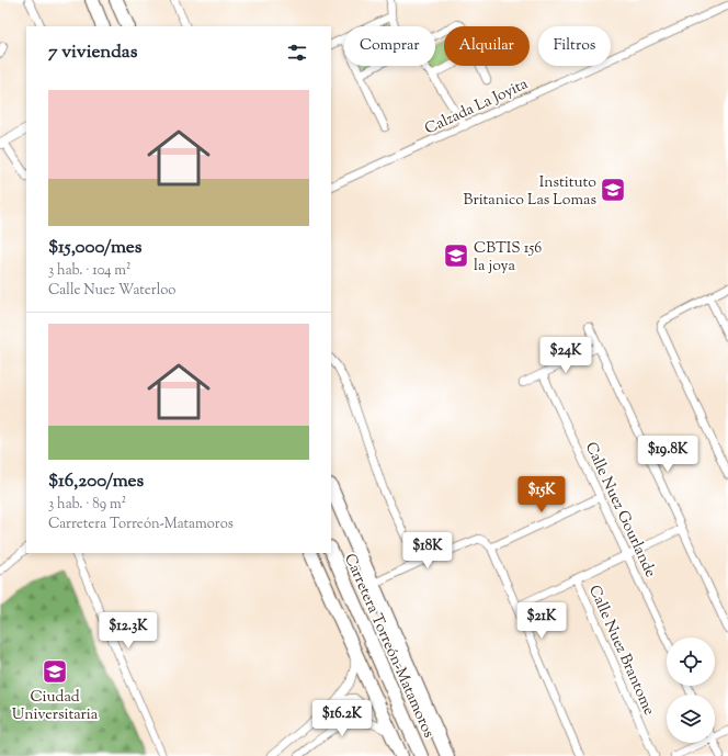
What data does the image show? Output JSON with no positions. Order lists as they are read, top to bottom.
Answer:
{
  "streets": {
    "highway": ["Carretera Torreón-Matamoros"],
    "street": ["Calzada La Joyita", "Calle Nuez Gourlande", "Calle Nuez Brantome"]
  },
  "places": {
    "school or university": ["Instituto Britanico Las Lomas", "CBTIS 156 la joya", "Ciudad Universitaria"]
  },
  "page": {
    "chip": ["Comprar", "Alquilar", "Filtros"],
    "heading": "7 viviendas",
    "list": [
      {
        "name": "$15,000/mes",
        "note": "3 hab. · 104 m² · Calle Nuez Waterloo"
      },
      {
        "name": "$16,200/mes",
        "note": "3 hab. · 89 m² · Carretera Torreón-Matamoros"
      }
    ],
    "price": [
      "$24K",
      "$19.8K",
      "$15K",
      "$18K",
      "$21K",
      "$12.3K",
      "$16.2K"
    ]
  }
}
